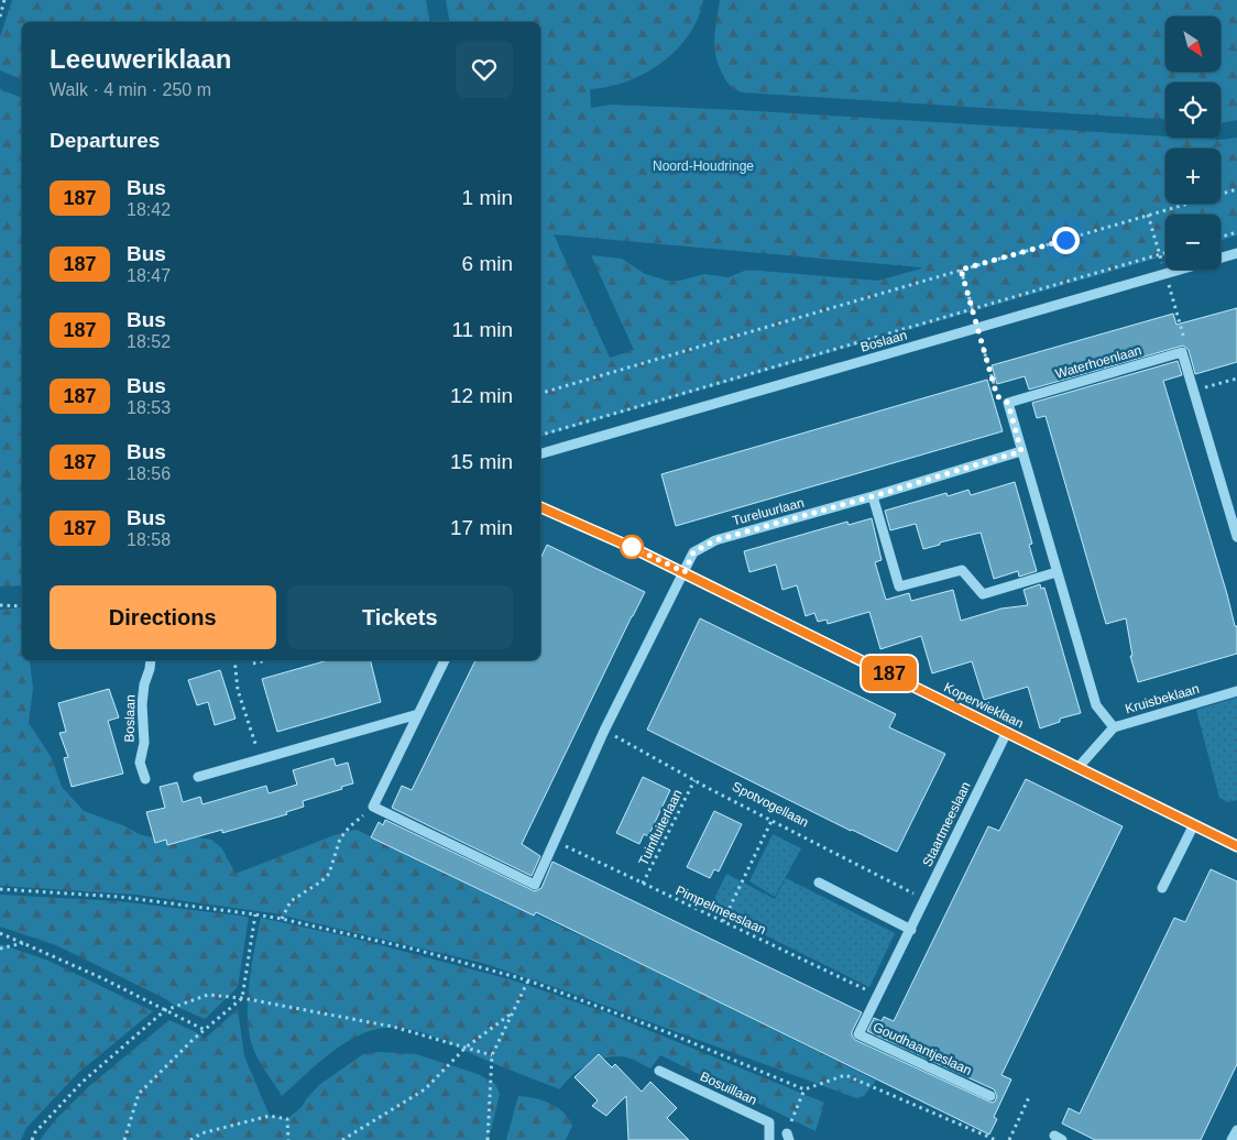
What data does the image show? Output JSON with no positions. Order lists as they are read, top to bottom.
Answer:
{
  "streets": {
    "street": [
      "Boslaan",
      "Waterhoenlaan",
      "Tureluurlaan",
      "Kruisbeklaan",
      "Koperwieklaan",
      "Staartmeeslaan",
      "Goudhaantjeslaan",
      "Bosuillaan"
    ],
    "path": ["Spotvogellaan", "Tuinfluiterlaan", "Pimpelmeeslaan"]
  },
  "crossings": [
    ["Tureluurlaan", "Koperwieklaan"],
    ["Tureluurlaan", "Spotvogellaan"],
    ["Tureluurlaan", "Pimpelmeeslaan"],
    ["Kruisbeklaan", "Koperwieklaan"],
    ["Koperwieklaan", "Staartmeeslaan"],
    ["Spotvogellaan", "Staartmeeslaan"],
    ["Spotvogellaan", "Tuinfluiterlaan"],
    ["Staartmeeslaan", "Goudhaantjeslaan"],
    ["Tuinfluiterlaan", "Pimpelmeeslaan"],
    ["Pimpelmeeslaan", "Goudhaantjeslaan"]
  ],
  "parks": ["Noord-Houdringe"],
  "lines": ["bus line 187"],
  "north": "bottom right",
  "page": {
    "on_map": "187",
    "map_buttons": ["+", "−"],
    "heading": [
      ["Leeuweriklaan", "Walk · 4 min · 250 m"],
      "Departures"
    ],
    "list": [
      {
        "mark": "187",
        "name": "Bus",
        "note": "18:42",
        "value": "1 min"
      },
      {
        "mark": "187",
        "name": "Bus",
        "note": "18:47",
        "value": "6 min"
      },
      {
        "mark": "187",
        "name": "Bus",
        "note": "18:52",
        "value": "11 min"
      },
      {
        "mark": "187",
        "name": "Bus",
        "note": "18:53",
        "value": "12 min"
      },
      {
        "mark": "187",
        "name": "Bus",
        "note": "18:56",
        "value": "15 min"
      },
      {
        "mark": "187",
        "name": "Bus",
        "note": "18:58",
        "value": "17 min"
      }
    ],
    "buttons": ["Directions", "Tickets"]
  }
}
